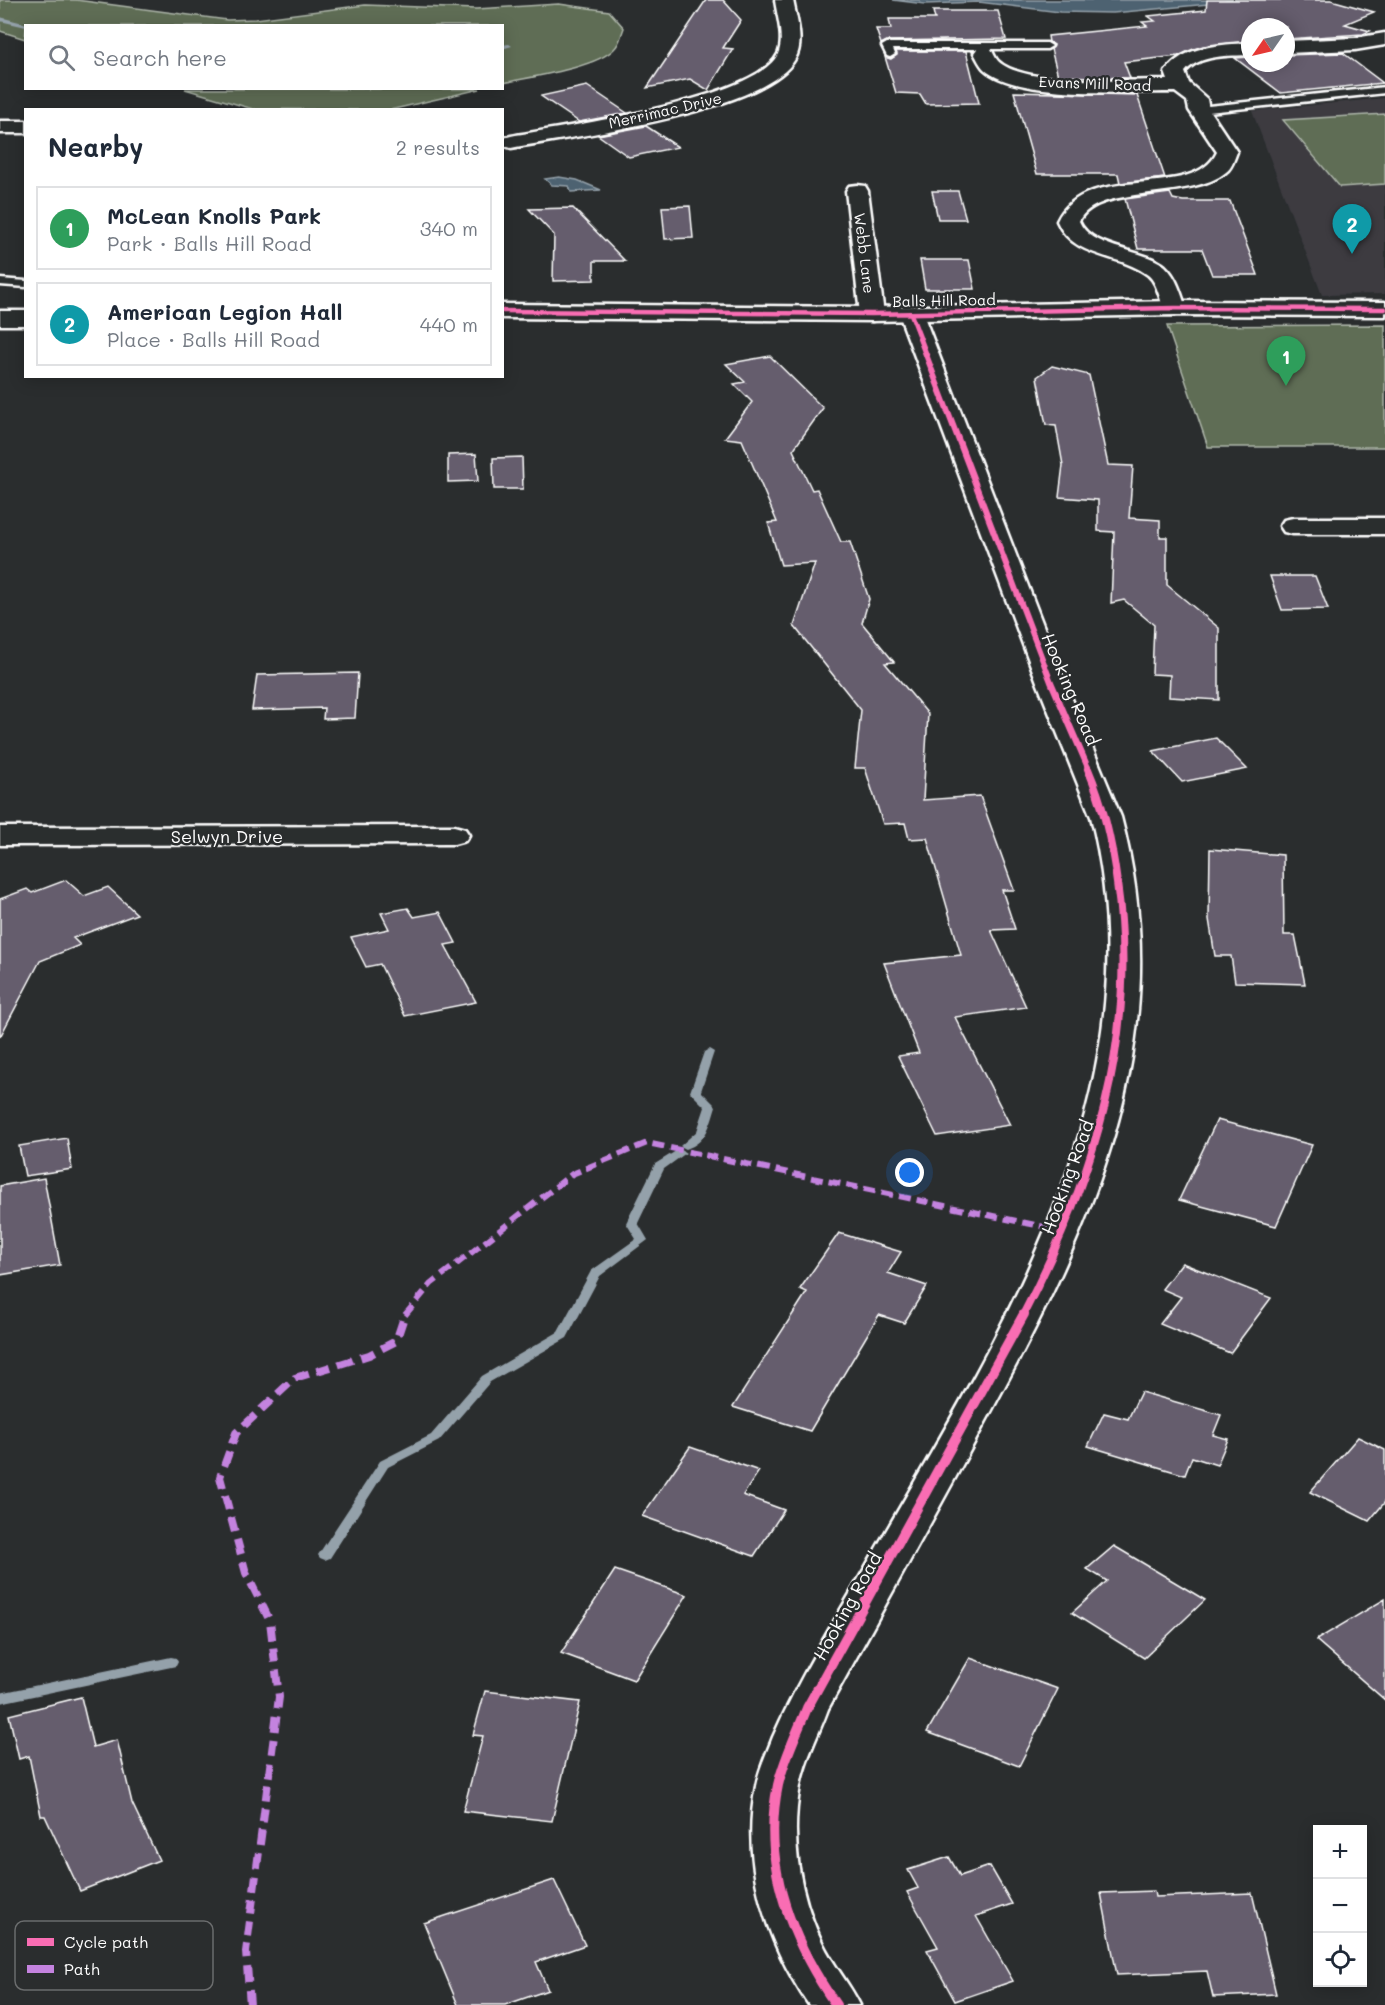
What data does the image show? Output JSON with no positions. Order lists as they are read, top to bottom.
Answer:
{
  "streets": {
    "street": [
      "Evans Mill Road",
      "Merrimac Drive",
      "Webb Lane",
      "Balls Hill Road",
      "Hooking Road",
      "Selwyn Drive"
    ]
  },
  "crossings": [
    ["Webb Lane", "Balls Hill Road"],
    ["Balls Hill Road", "Hooking Road"]
  ],
  "legend": ["Cycle path", "Path"],
  "north": "bottom left",
  "page": {
    "search": "Search here",
    "heading": ["Nearby", "2 results"],
    "list": [
      {
        "mark": "1",
        "name": "McLean Knolls Park",
        "note": "Park · Balls Hill Road",
        "value": "340 m"
      },
      {
        "mark": "2",
        "name": "American Legion Hall",
        "note": "Place · Balls Hill Road",
        "value": "440 m"
      }
    ],
    "pins": ["2", "1"],
    "map_buttons": ["+", "−"]
  }
}
